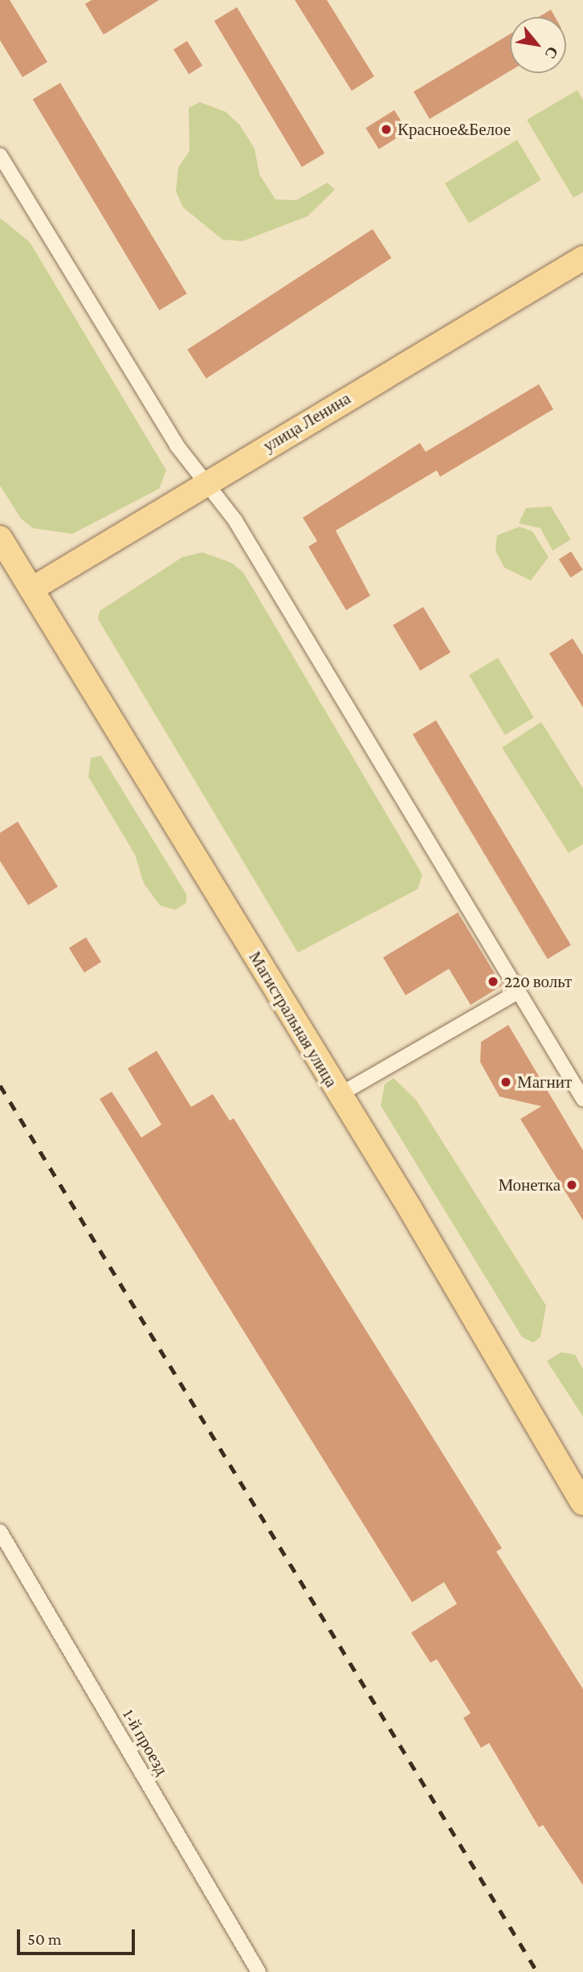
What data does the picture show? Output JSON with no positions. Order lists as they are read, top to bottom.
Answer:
{
  "streets": {
    "main road": ["улица Ленина", "Магистральная улица"],
    "street": ["1-й проезд"]
  },
  "crossings": [
    ["улица Ленина", "Магистральная улица"]
  ],
  "places": [
    "Красное&Белое",
    "220 вольт",
    "Магнит",
    "Монетка"
  ],
  "scale_bar": "50 m",
  "north": "bottom right"
}
